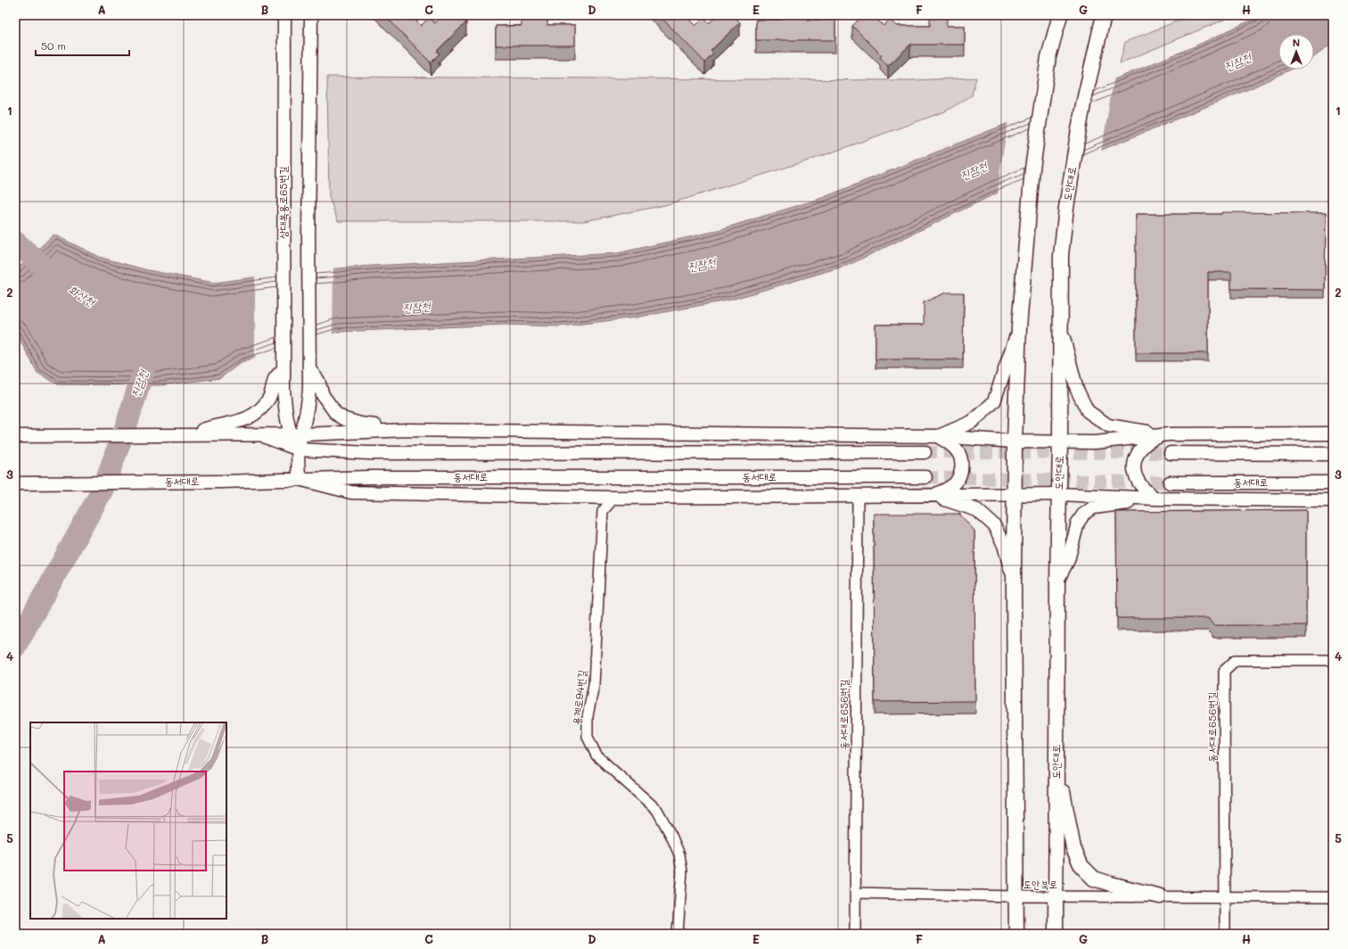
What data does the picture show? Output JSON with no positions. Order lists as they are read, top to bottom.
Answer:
{
  "streets": {
    "main road": ["도안대로"],
    "street": [
      "상대복용로65번길",
      "동서대로",
      "용계로94번길",
      "동서대로656번길",
      "도안북로"
    ]
  },
  "crossings": [
    ["도안대로", "도안북로"],
    ["동서대로656번길", "도안북로"]
  ],
  "water": ["진잠천", "화산천"],
  "scale_bar": "50 m",
  "north": "top",
  "grid": {
    "columns": [
      "A",
      "B",
      "C",
      "D",
      "E",
      "F",
      "G",
      "H"
    ],
    "rows": [
      "1",
      "2",
      "3",
      "4",
      "5"
    ]
  }
}
